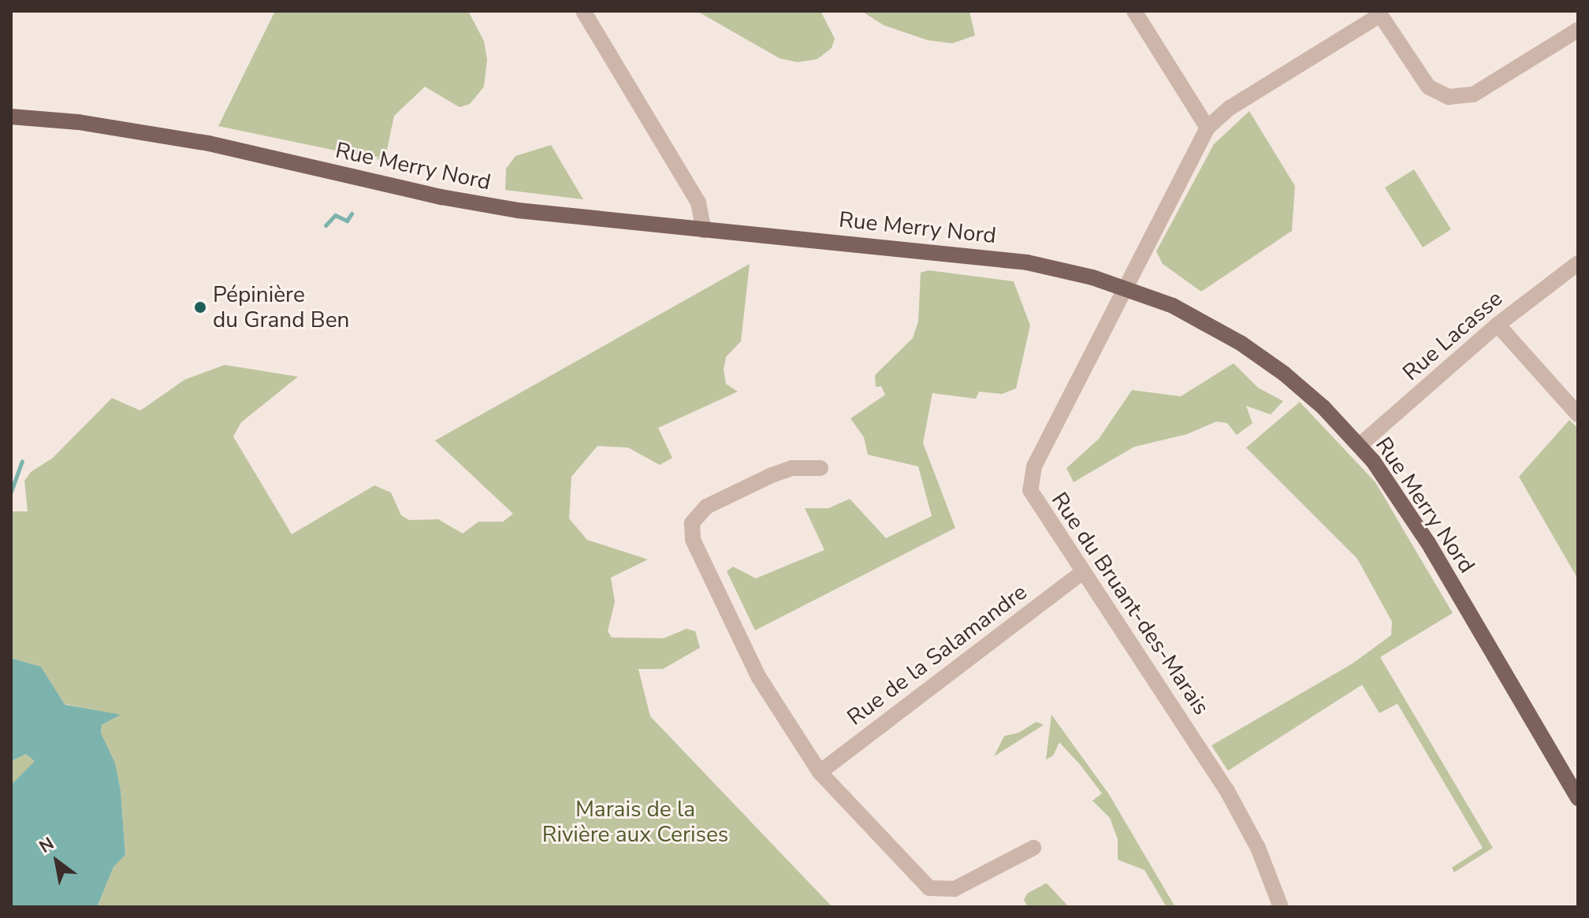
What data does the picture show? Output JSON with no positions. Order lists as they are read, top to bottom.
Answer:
{
  "streets": {
    "main road": ["Rue Merry Nord"],
    "street": ["Rue Lacasse", "Rue du Bruant-des-Marais", "Rue de la Salamandre"]
  },
  "crossings": [
    ["Rue Merry Nord", "Rue Lacasse"],
    ["Rue Merry Nord", "Rue du Bruant-des-Marais"],
    ["Rue du Bruant-des-Marais", "Rue de la Salamandre"]
  ],
  "parks": ["Marais de la Rivière aux Cerises"],
  "places": ["Pépinière du Grand Ben"],
  "north": "top left"
}
